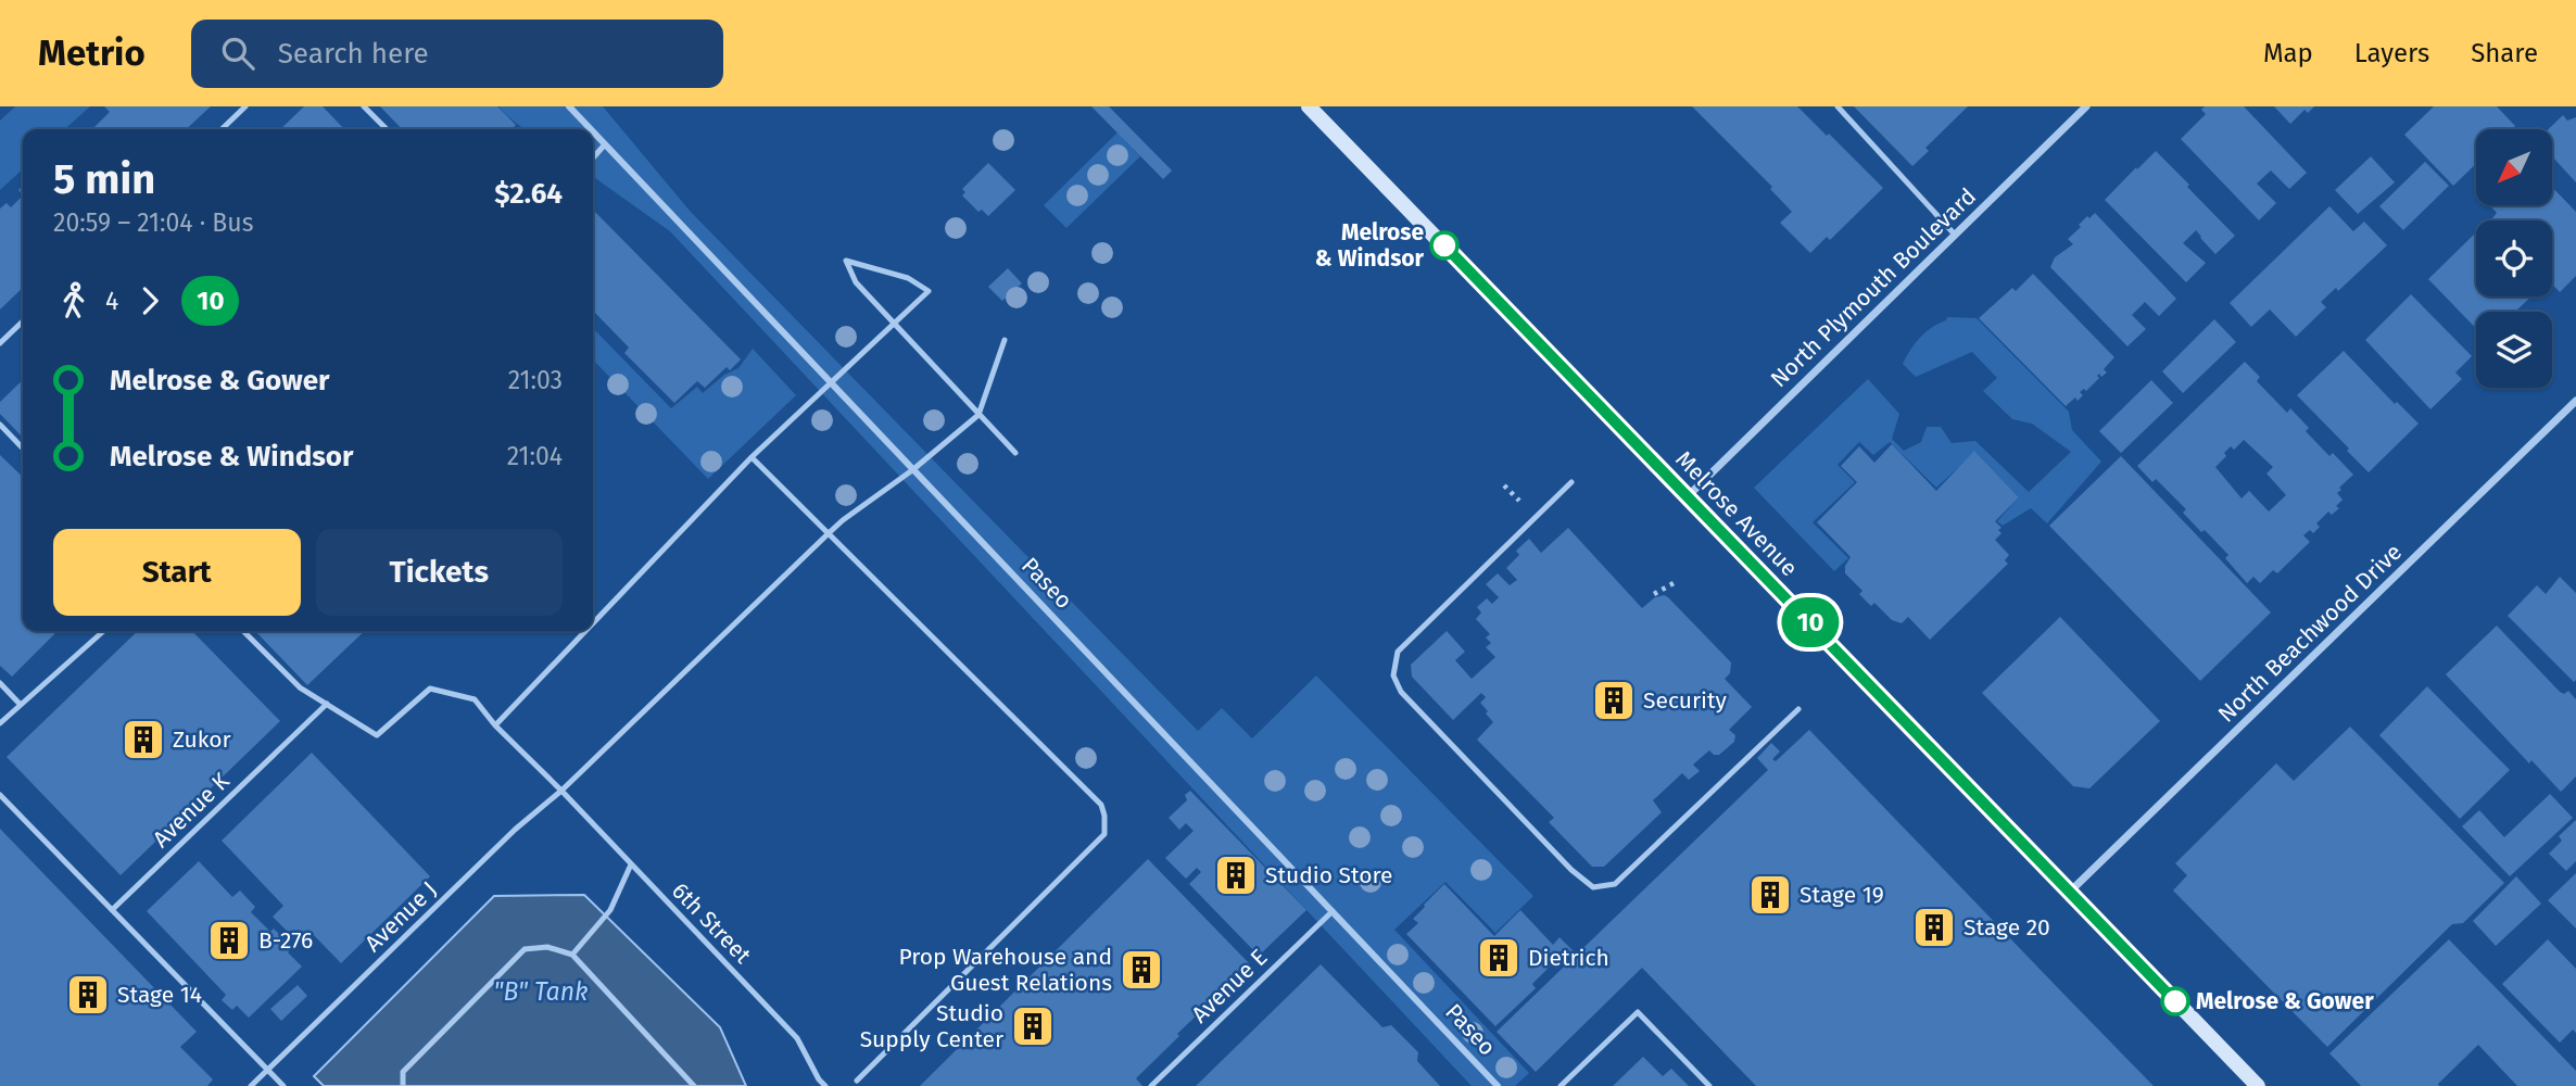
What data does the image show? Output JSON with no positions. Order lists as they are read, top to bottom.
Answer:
{
  "streets": {
    "main road": ["Melrose Avenue"],
    "street": ["North Plymouth Boulevard", "Paseo", "North Beachwood Drive"],
    "lane": [
      "Avenue K",
      "Avenue J",
      "6th Street",
      "Avenue E"
    ]
  },
  "crossings": [
    ["North Plymouth Boulevard", "Melrose Avenue"],
    ["Melrose Avenue", "North Beachwood Drive"],
    ["Paseo", "Avenue J"],
    ["Paseo", "Avenue E"],
    ["Avenue J", "6th Street"]
  ],
  "water": ["\"B\" Tank"],
  "places": {
    "other": ["Melrose & Windsor", "Melrose & Gower"],
    "building": [
      "Security",
      "Zukor",
      "Studio Store",
      "Stage 19",
      "Stage 20",
      "B-276",
      "Dietrich",
      "Prop Warehouse and Guest Relations",
      "Stage 14",
      "Studio Supply Center"
    ]
  },
  "lines": ["bus line 10"],
  "north": "bottom left",
  "page": {
    "header": "Metrio",
    "search": "Search here",
    "nav": ["Map", "Layers", "Share"],
    "on_map": "10",
    "heading": ["5 min", "20:59 – 21:04 · Bus", "$2.64"],
    "legs": ["4", "10"],
    "list": [
      {
        "name": "Melrose & Gower",
        "value": "21:03"
      },
      {
        "name": "Melrose & Windsor",
        "value": "21:04"
      }
    ],
    "buttons": ["Start", "Tickets"]
  }
}
